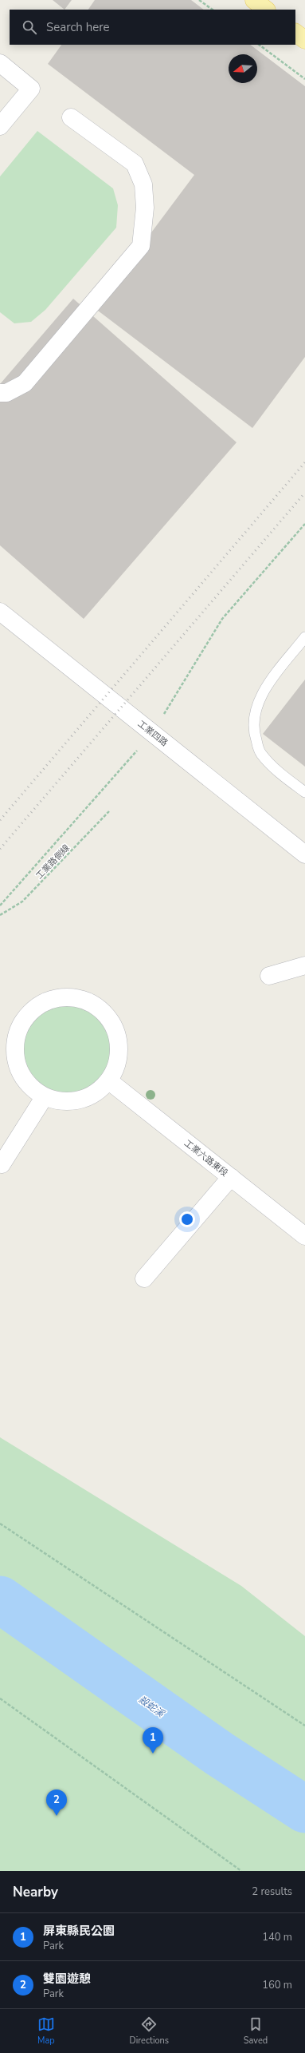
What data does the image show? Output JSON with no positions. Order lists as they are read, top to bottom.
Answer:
{
  "streets": {
    "street": ["工業四路", "工業六路東段"],
    "path": ["工業路側線"]
  },
  "water": ["殺蛇溪"],
  "north": "left",
  "page": {
    "search": "Search here",
    "pins": ["1", "2"],
    "heading": ["Nearby", "2 results"],
    "list": [
      {
        "mark": "1",
        "name": "屏東縣民公園",
        "note": "Park",
        "value": "140 m"
      },
      {
        "mark": "2",
        "name": "雙園遊憩",
        "note": "Park",
        "value": "160 m"
      }
    ],
    "nav": ["Map", "Directions", "Saved"]
  }
}
